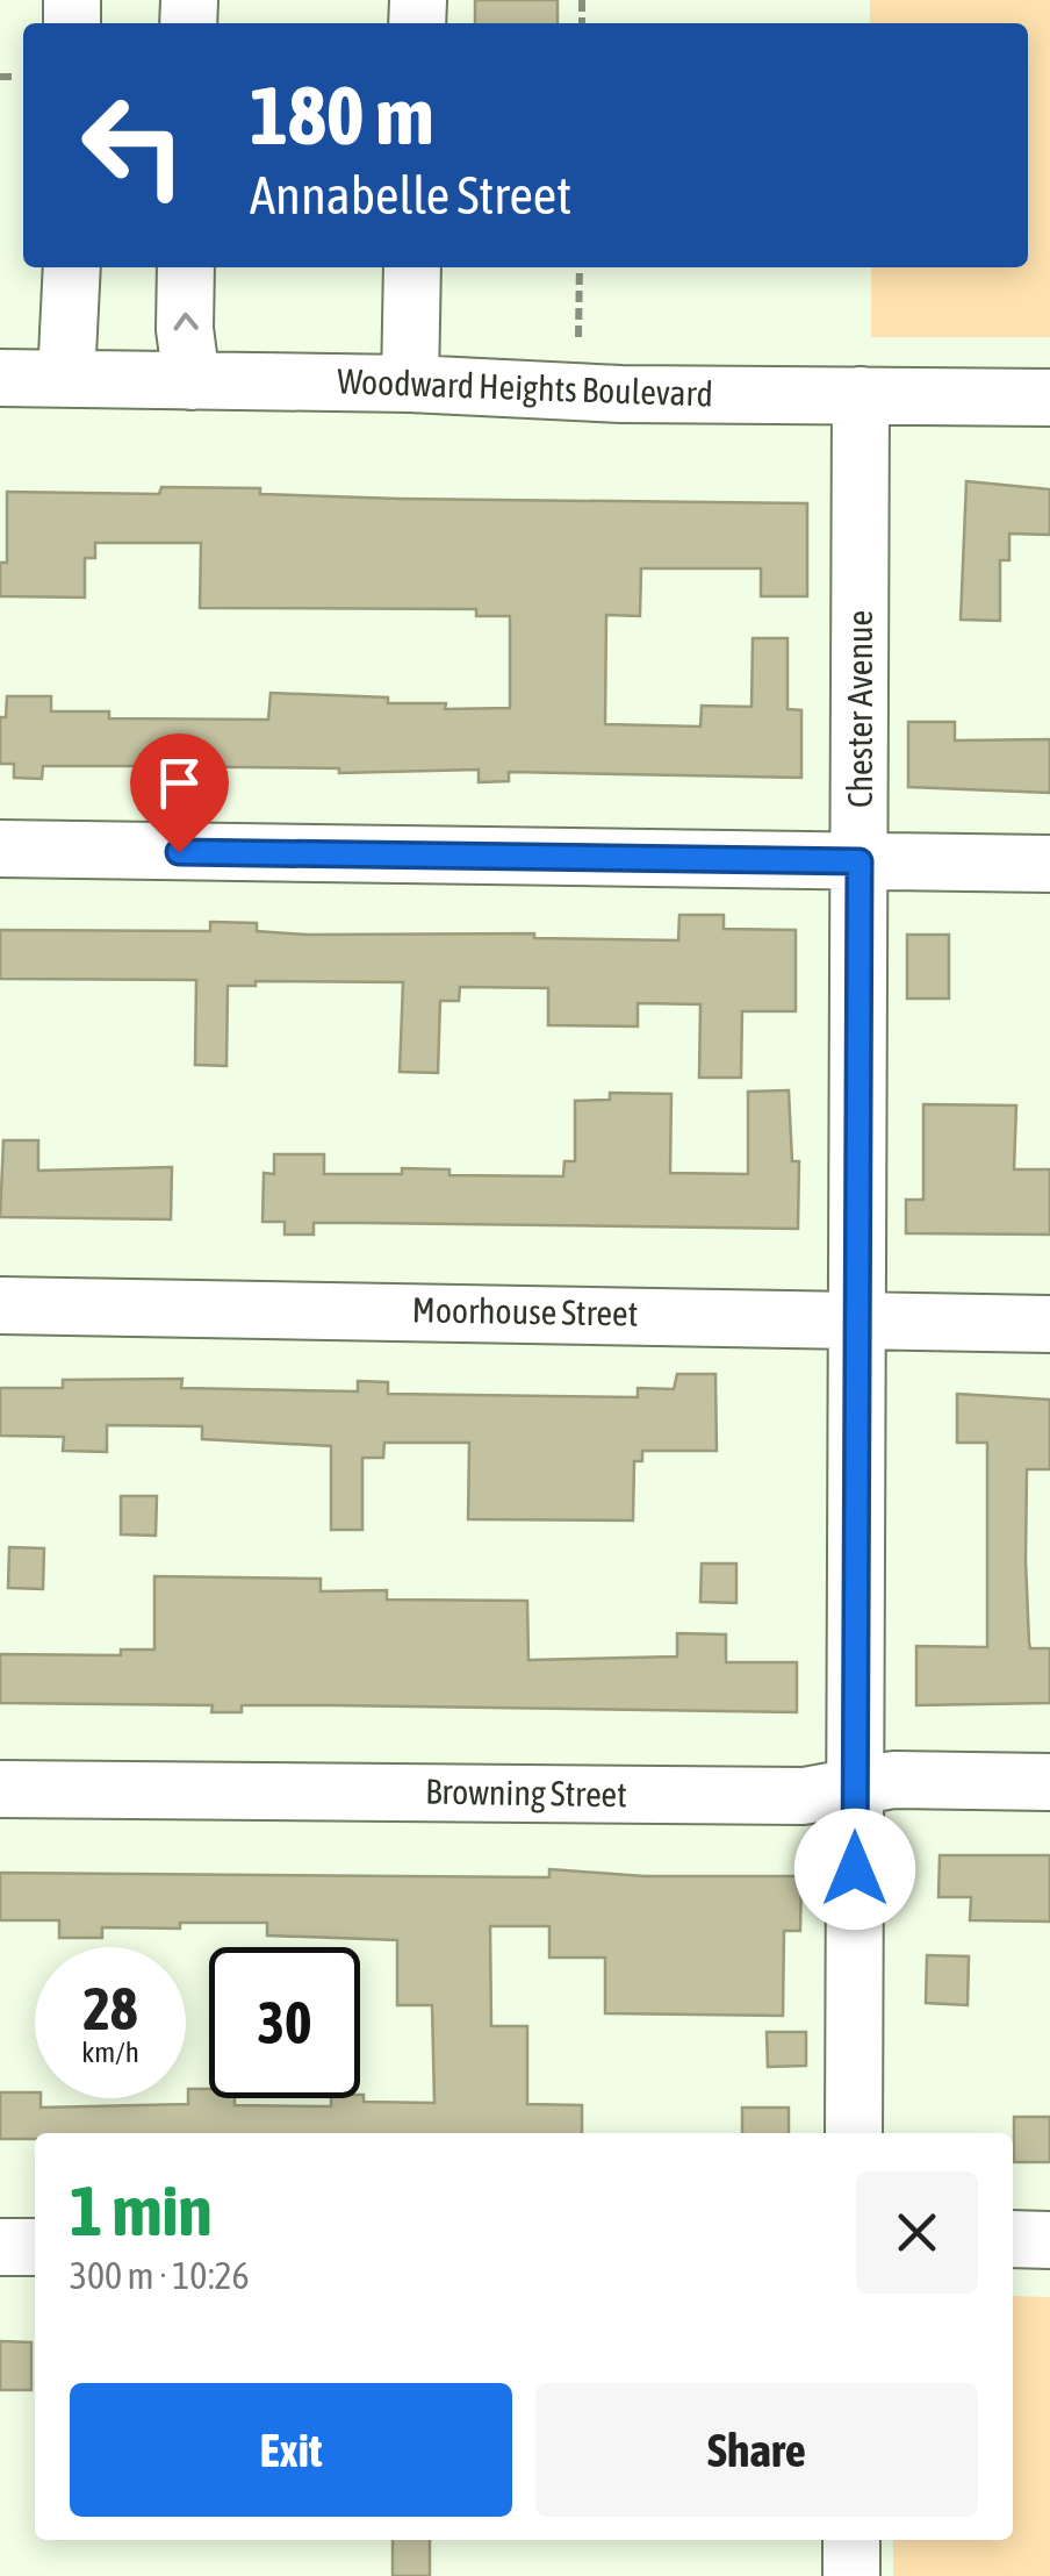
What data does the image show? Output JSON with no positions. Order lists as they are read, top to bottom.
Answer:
{
  "streets": {
    "street": [
      "Woodward Heights Boulevard",
      "Chester Avenue",
      "Moorhouse Street",
      "Browning Street"
    ]
  },
  "crossings": [
    ["Woodward Heights Boulevard", "Chester Avenue"],
    ["Chester Avenue", "Moorhouse Street"],
    ["Chester Avenue", "Browning Street"]
  ],
  "page": {
    "turn": ["180 m", "Annabelle Street"],
    "speed": "28 km/h",
    "limit": "30",
    "heading": ["1 min", "300 m · 10:26"],
    "buttons": ["Exit", "Share"]
  }
}
